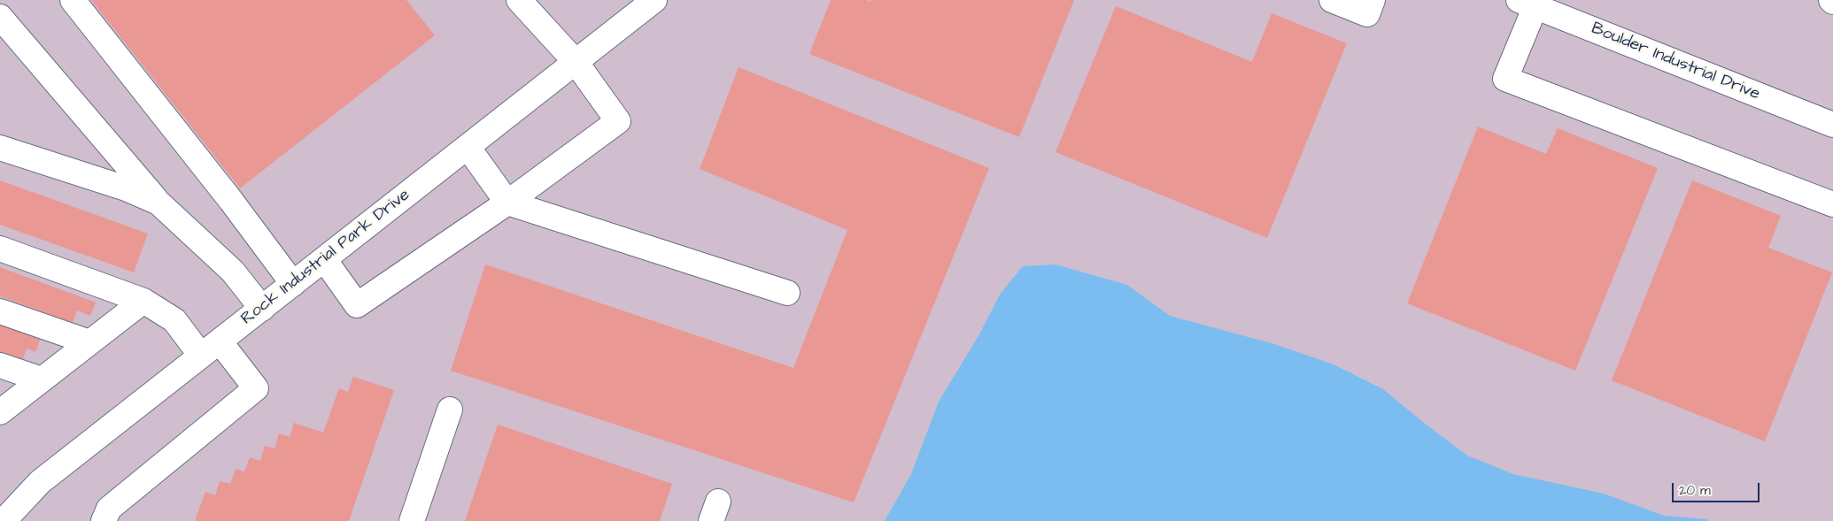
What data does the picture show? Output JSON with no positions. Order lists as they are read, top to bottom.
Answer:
{
  "streets": {
    "street": ["Boulder Industrial Drive", "Rock Industrial Park Drive"]
  },
  "scale_bar": "20 m"
}
